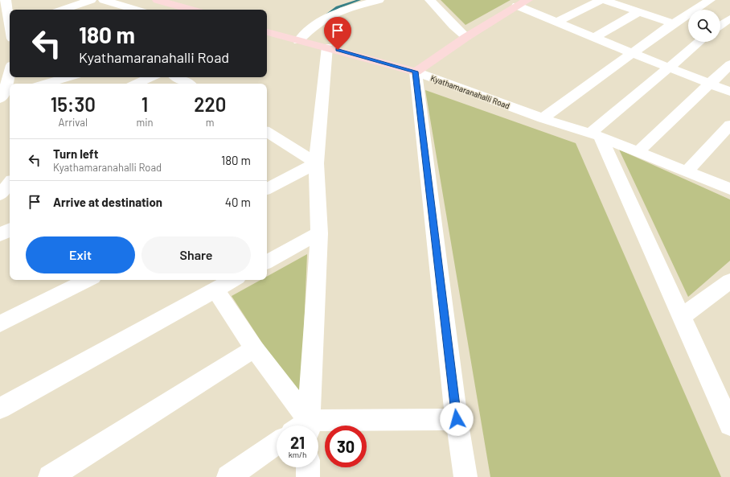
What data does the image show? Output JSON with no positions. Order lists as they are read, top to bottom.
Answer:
{
  "streets": {
    "main road": ["Kyathamaranahalli Road"]
  },
  "page": {
    "turn": ["180 m", "Kyathamaranahalli Road"],
    "eta": [
      "15:30",
      "Arrival",
      "1",
      "min",
      "220",
      "m"
    ],
    "list": [
      {
        "name": "Turn left",
        "note": "Kyathamaranahalli Road",
        "value": "180 m"
      },
      {
        "name": "Arrive at destination",
        "value": "40 m"
      }
    ],
    "buttons": ["Exit", "Share"],
    "speed": "21 km/h",
    "limit": "30"
  }
}
